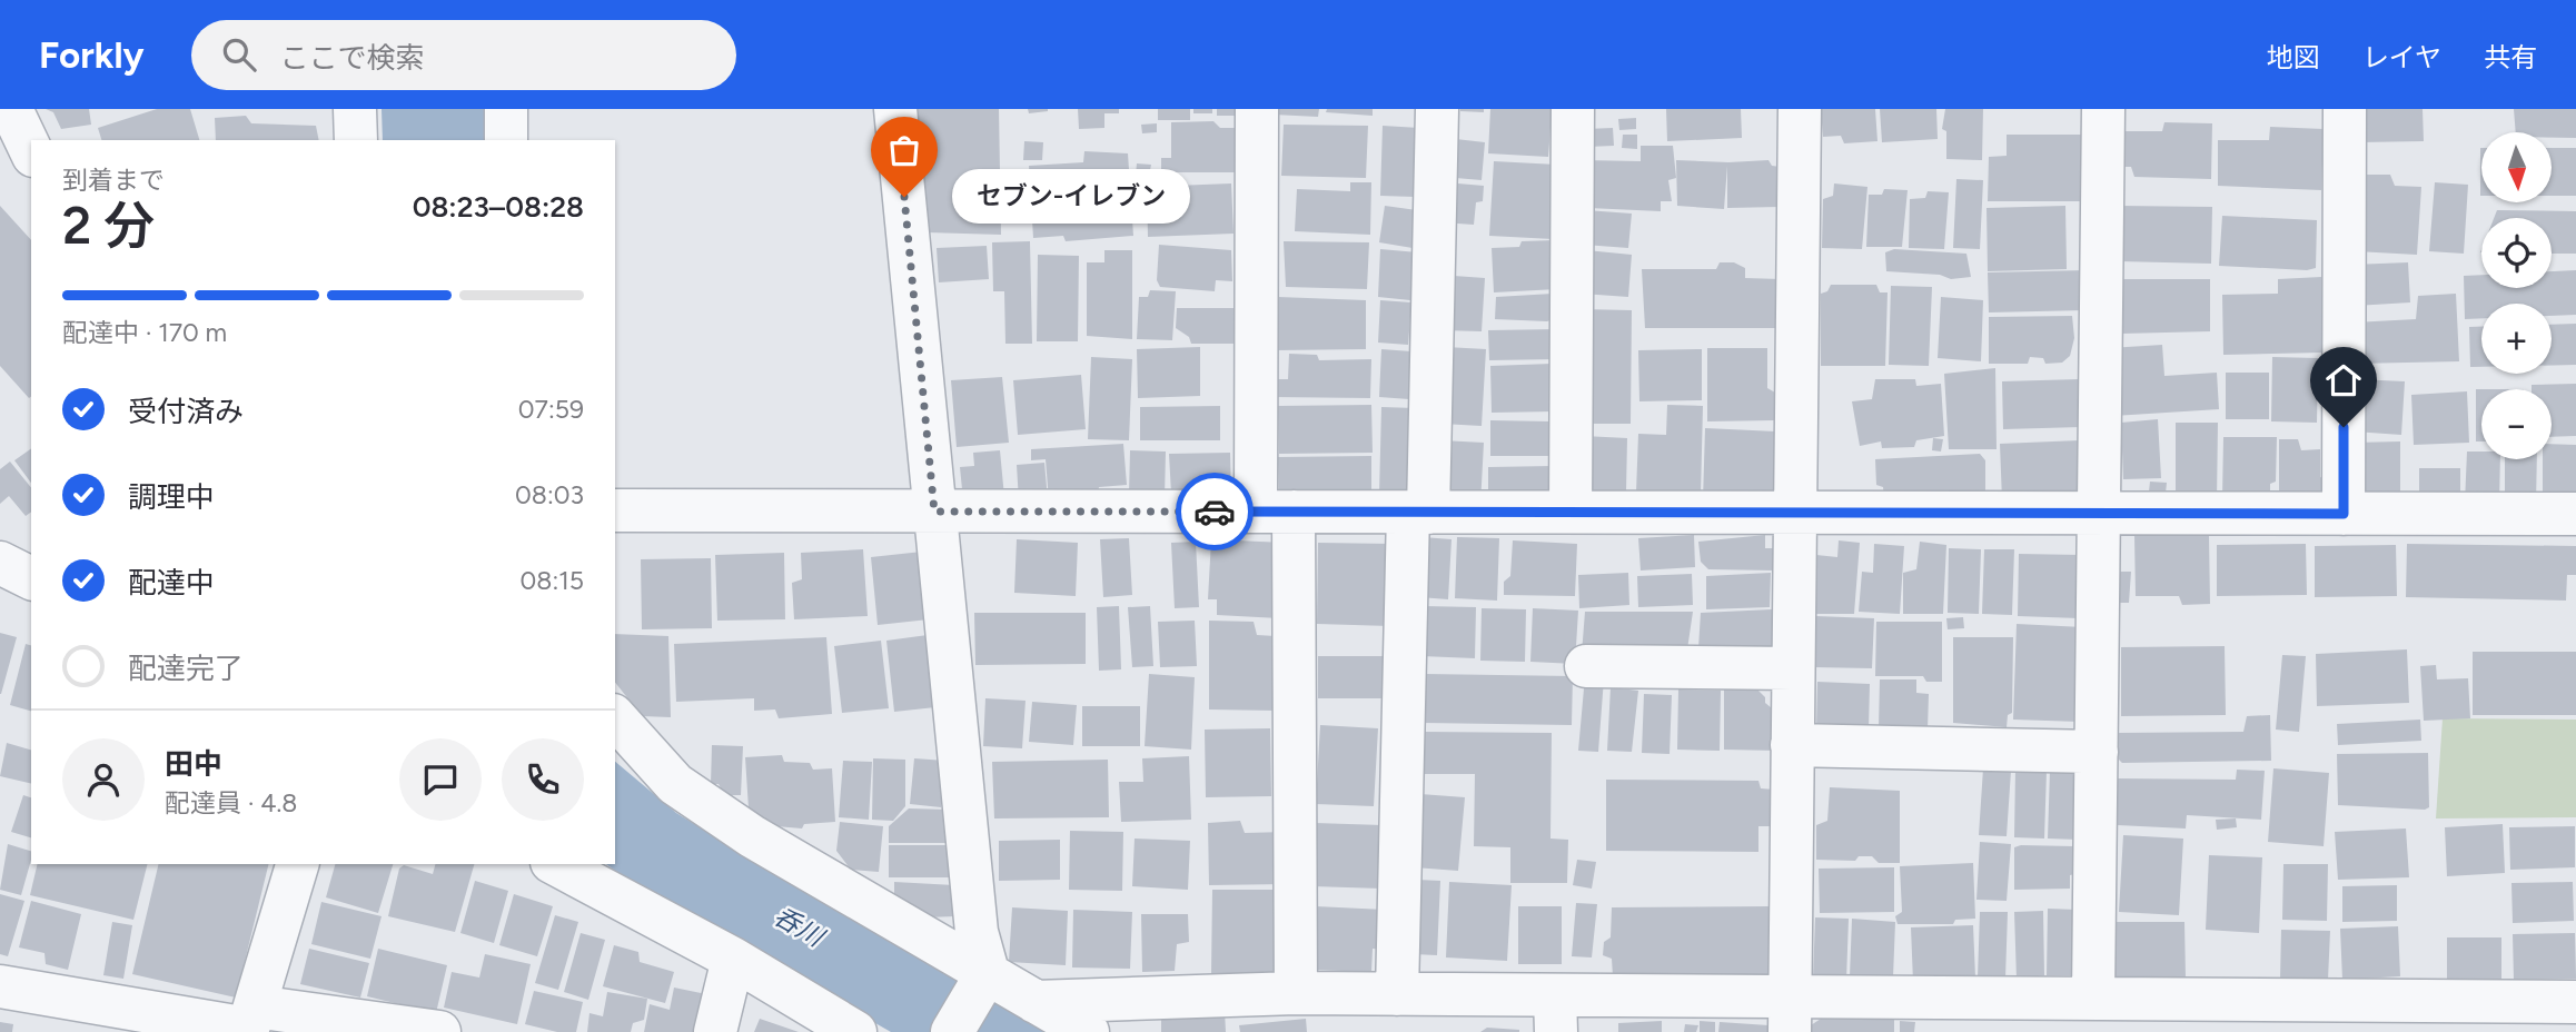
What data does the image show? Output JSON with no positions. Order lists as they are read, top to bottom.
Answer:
{
  "water": ["呑川"],
  "places": ["セブン-イレブン"],
  "north": "bottom",
  "page": {
    "header": "Forkly",
    "search": "ここで検索",
    "nav": ["地図", "レイヤ", "共有"],
    "map_buttons": ["+", "−"],
    "heading": ["2 分", "到着まで", "08:23–08:28"],
    "panel": ["田中", "配達員 · 4.8"],
    "bubble": "セブン-イレブン",
    "bar": "配達中 · 170 m",
    "list": [
      ["受付済み", "07:59"],
      ["調理中", "08:03"],
      ["配達中", "08:15"],
      "配達完了"
    ]
  }
}
